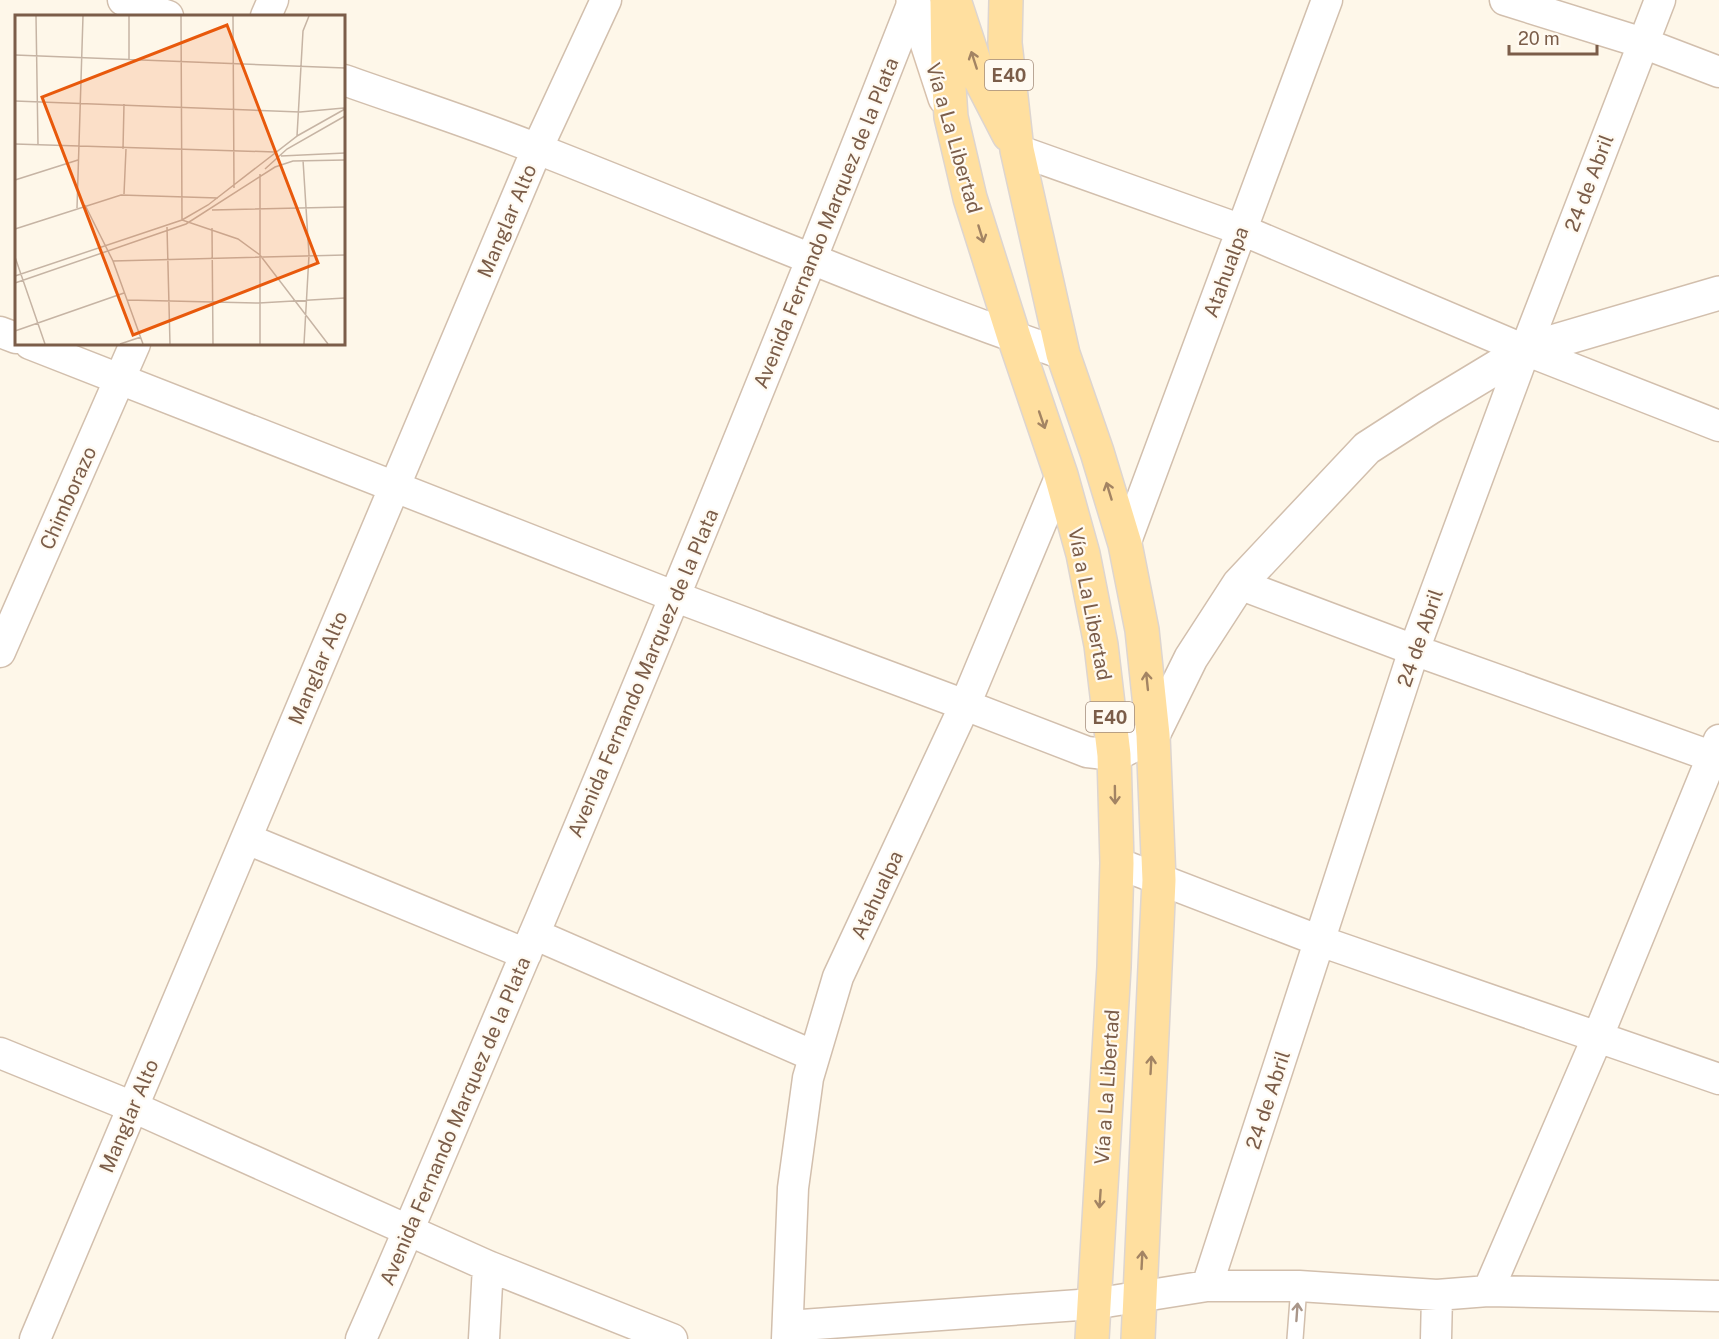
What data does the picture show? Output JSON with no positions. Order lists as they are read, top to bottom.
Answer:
{
  "streets": {
    "main road": ["E40", "Vía a La Libertad"],
    "street": [
      "24 de Abril",
      "Manglar Alto",
      "Avenida Fernando Marquez de la Plata",
      "Atahualpa",
      "Chimborazo"
    ]
  },
  "crossings": [
    ["E40", "Vía a La Libertad"],
    ["Vía a La Libertad", "Avenida Fernando Marquez de la Plata"],
    ["Vía a La Libertad", "Atahualpa"]
  ],
  "scale_bar": "20 m"
}
